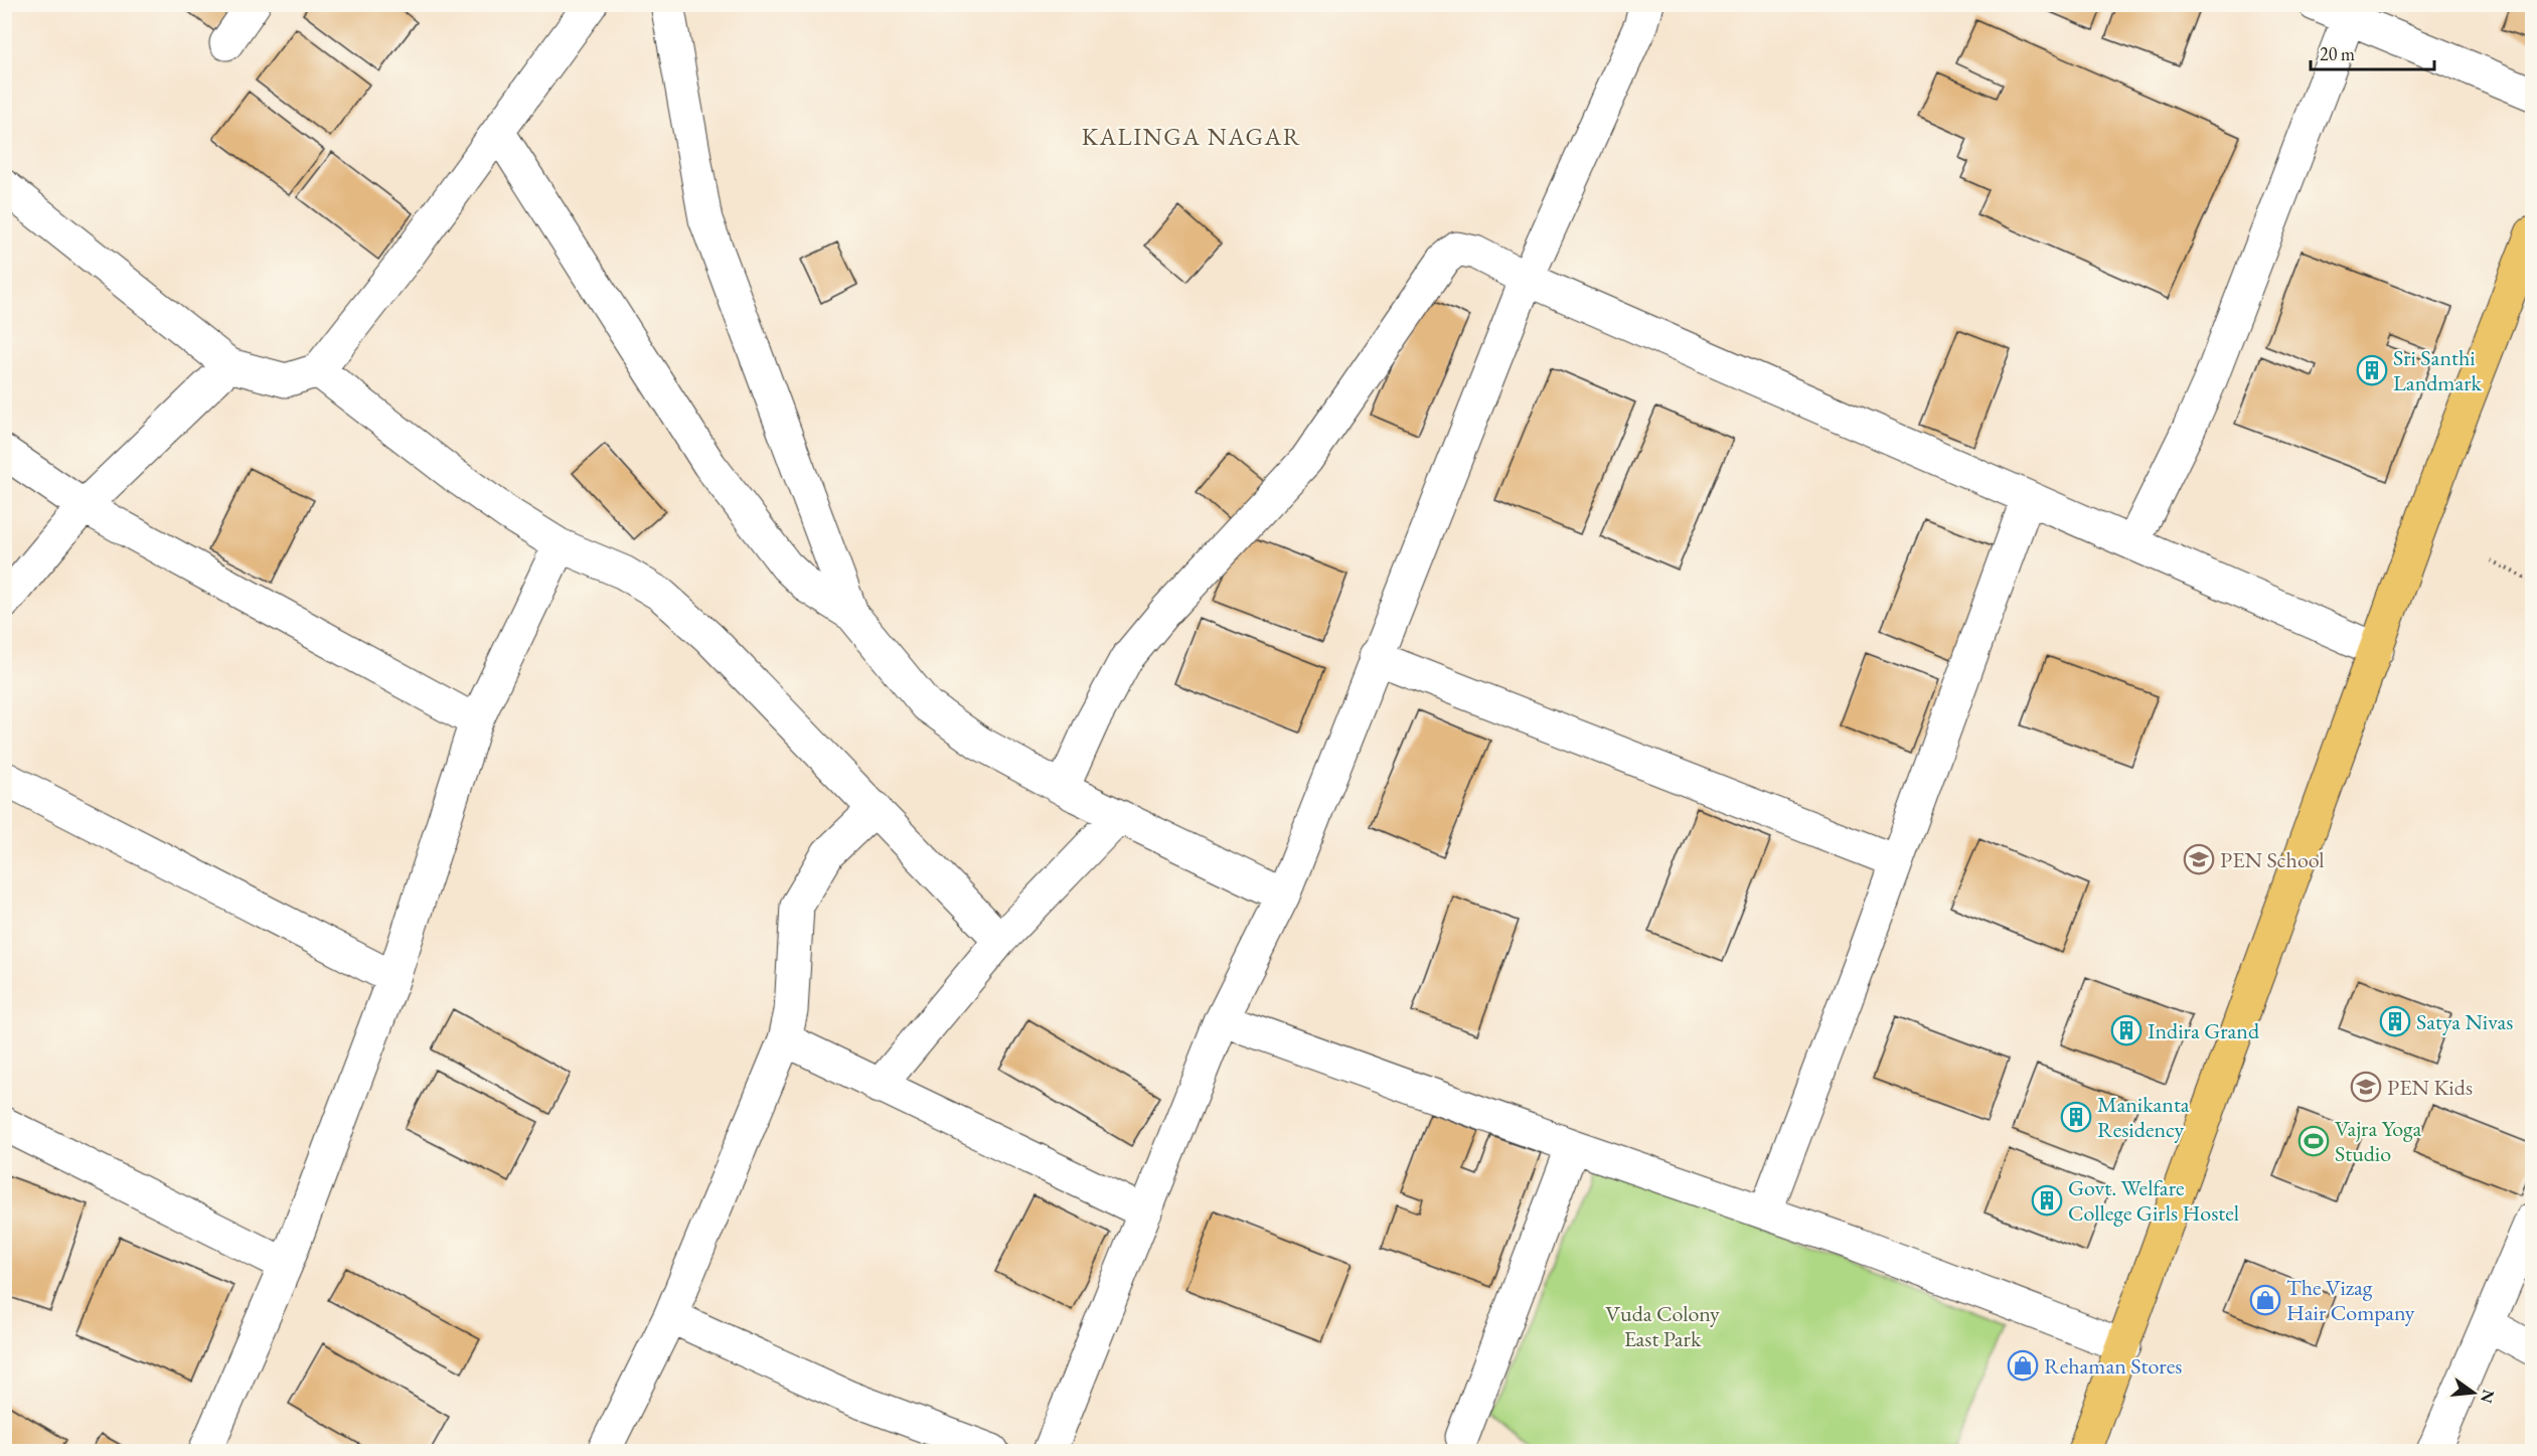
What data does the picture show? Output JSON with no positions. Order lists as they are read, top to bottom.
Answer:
{
  "districts": ["KALINGA NAGAR"],
  "parks": ["Vuda Colony East Park"],
  "places": {
    "building": [
      "Sri Santhi Landmark",
      "Satya Nivas",
      "Indira Grand",
      "Manikanta Residency",
      "Govt. Welfare College Girls Hostel"
    ],
    "school or university": ["PEN School", "PEN Kids"],
    "sports": ["Vajra Yoga Studio"],
    "shop": ["The Vizag Hair Company", "Rehaman Stores"]
  },
  "scale_bar": "20 m",
  "north": "right"
}
